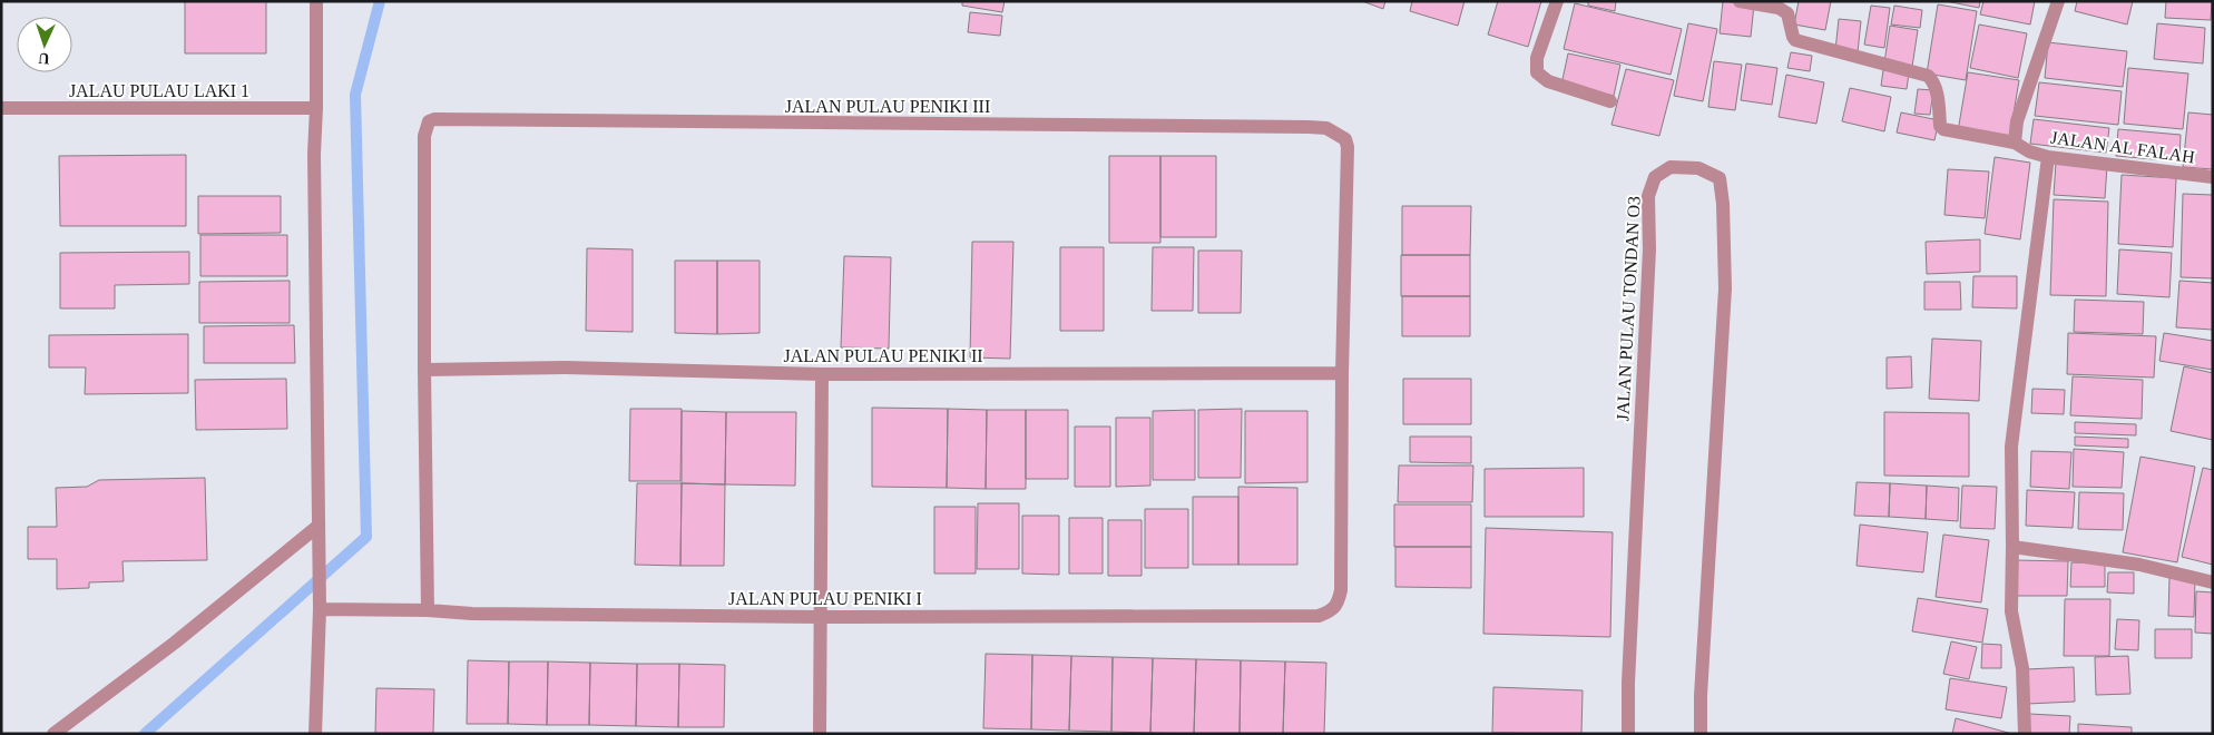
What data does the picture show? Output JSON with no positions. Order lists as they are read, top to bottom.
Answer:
{
  "streets": {
    "street": [
      "JALAU PULAU LAKI 1",
      "JALAN PULAU PENIKI III",
      "JALAN AL FALAH",
      "JALAN PULAU TONDAN O3",
      "JALAN PULAU PENIKI II",
      "JALAN PULAU PENIKI I"
    ]
  },
  "crossings": [
    ["JALAN PULAU PENIKI III", "JALAN PULAU PENIKI II"],
    ["JALAN PULAU PENIKI III", "JALAN PULAU PENIKI I"],
    ["JALAN PULAU PENIKI II", "JALAN PULAU PENIKI I"]
  ],
  "north": "bottom"
}
